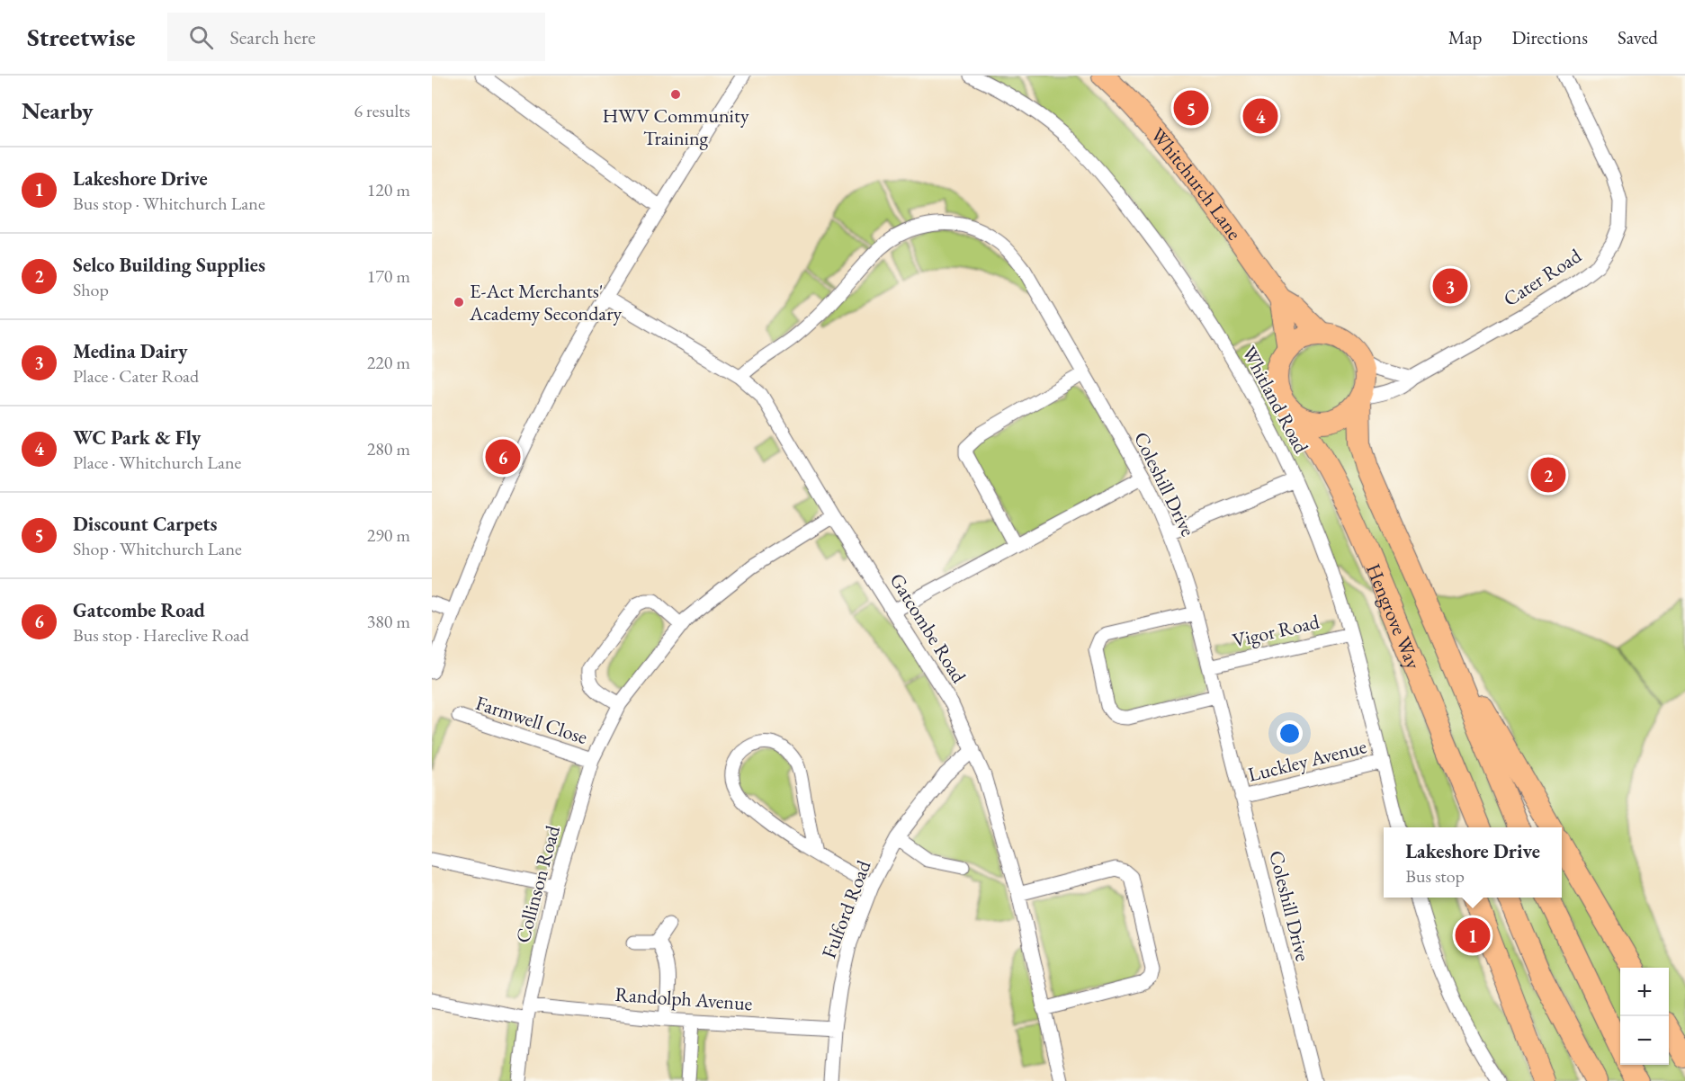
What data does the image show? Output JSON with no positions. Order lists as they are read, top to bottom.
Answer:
{
  "streets": {
    "highway": ["Whitchurch Lane", "Hengrove Way"],
    "street": [
      "Cater Road",
      "Whitland Road",
      "Coleshill Drive",
      "Gatcombe Road",
      "Vigor Road",
      "Farmwell Close",
      "Luckley Avenue",
      "Collinson Road",
      "Fulford Road",
      "Randolph Avenue"
    ]
  },
  "crossings": [
    ["Whitchurch Lane", "Cater Road"],
    ["Whitchurch Lane", "Hengrove Way"],
    ["Cater Road", "Hengrove Way"],
    ["Whitland Road", "Vigor Road"],
    ["Whitland Road", "Luckley Avenue"],
    ["Coleshill Drive", "Gatcombe Road"],
    ["Coleshill Drive", "Vigor Road"],
    ["Coleshill Drive", "Luckley Avenue"],
    ["Gatcombe Road", "Collinson Road"],
    ["Gatcombe Road", "Fulford Road"],
    ["Farmwell Close", "Collinson Road"],
    ["Collinson Road", "Randolph Avenue"],
    ["Fulford Road", "Randolph Avenue"]
  ],
  "places": ["HWV Community Training", "E-Act Merchants' Academy Secondary"],
  "page": {
    "header": "Streetwise",
    "search": "Search here",
    "nav": ["Map", "Directions", "Saved"],
    "heading": ["Nearby", "6 results"],
    "pins": [
      "5",
      "4",
      "3",
      "6",
      "2",
      "1"
    ],
    "list": [
      {
        "mark": "1",
        "name": "Lakeshore Drive",
        "note": "Bus stop · Whitchurch Lane",
        "value": "120 m"
      },
      {
        "mark": "2",
        "name": "Selco Building Supplies",
        "note": "Shop",
        "value": "170 m"
      },
      {
        "mark": "3",
        "name": "Medina Dairy",
        "note": "Place · Cater Road",
        "value": "220 m"
      },
      {
        "mark": "4",
        "name": "WC Park & Fly",
        "note": "Place · Whitchurch Lane",
        "value": "280 m"
      },
      {
        "mark": "5",
        "name": "Discount Carpets",
        "note": "Shop · Whitchurch Lane",
        "value": "290 m"
      },
      {
        "mark": "6",
        "name": "Gatcombe Road",
        "note": "Bus stop · Hareclive Road",
        "value": "380 m"
      }
    ],
    "popup": ["Lakeshore Drive", "Bus stop"],
    "map_buttons": ["+", "−"]
  }
}
